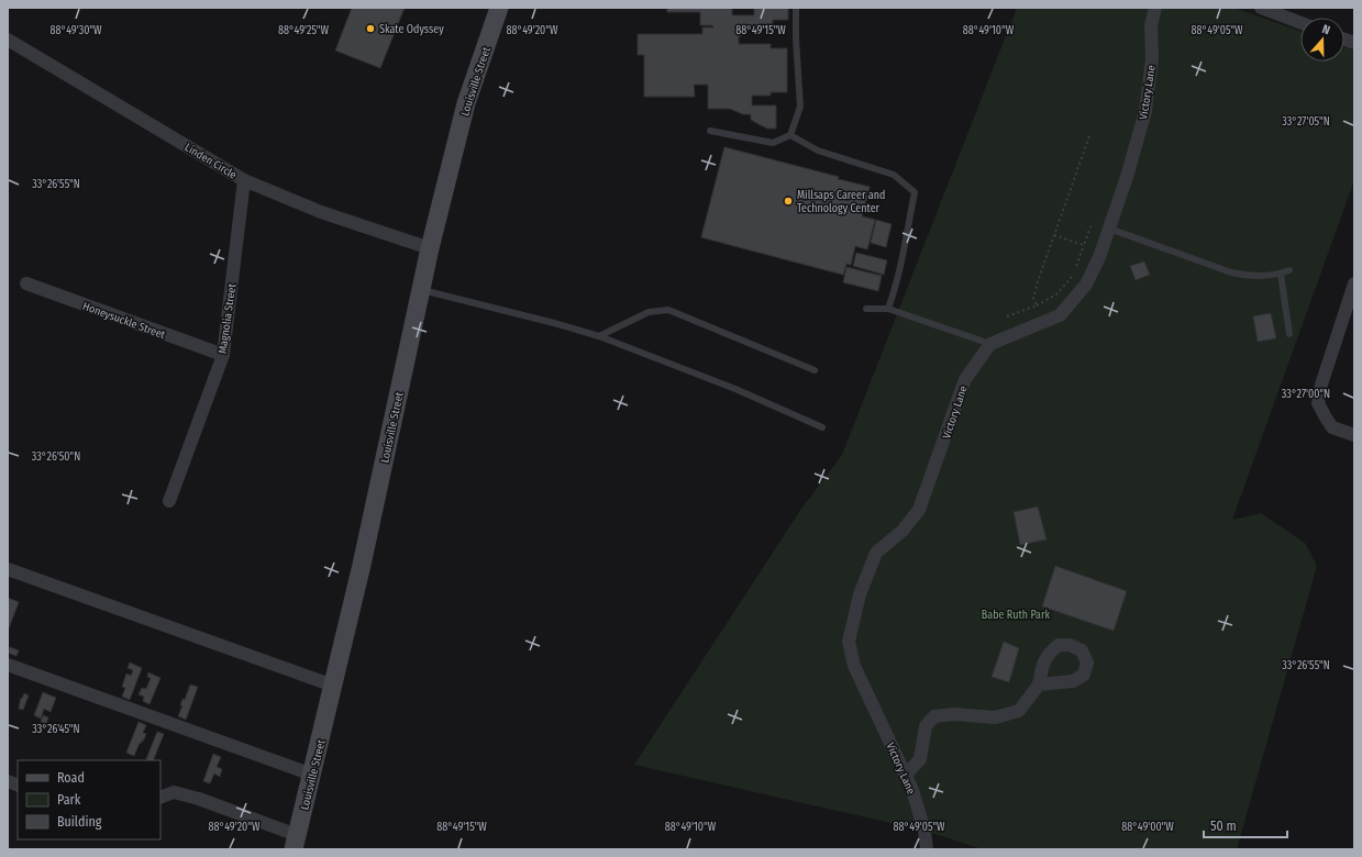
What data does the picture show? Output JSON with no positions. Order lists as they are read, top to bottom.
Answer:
{
  "streets": {
    "main road": ["Louisville Street"],
    "street": [
      "Victory Lane",
      "Linden Circle",
      "Magnolia Street",
      "Honeysuckle Street"
    ]
  },
  "crossings": [
    ["Louisville Street", "Linden Circle"],
    ["Linden Circle", "Magnolia Street"],
    ["Magnolia Street", "Honeysuckle Street"]
  ],
  "parks": ["Babe Ruth Park"],
  "places": ["Skate Odyssey", "Millsaps Career and Technology Center"],
  "legend": ["Road", "Park", "Building"],
  "scale_bar": "50 m",
  "north": "top",
  "coordinates": [
    "88°49'25\"W",
    "88°49'20\"W",
    "88°49'10\"W",
    "88°49'05\"W",
    "88°49'30\"W",
    "88°49'15\"W",
    "33°27'05\"N",
    "33°26'55\"N",
    "33°27'00\"N",
    "33°26'50\"N",
    "33°26'45\"N",
    "88°49'00\"W"
  ]
}
